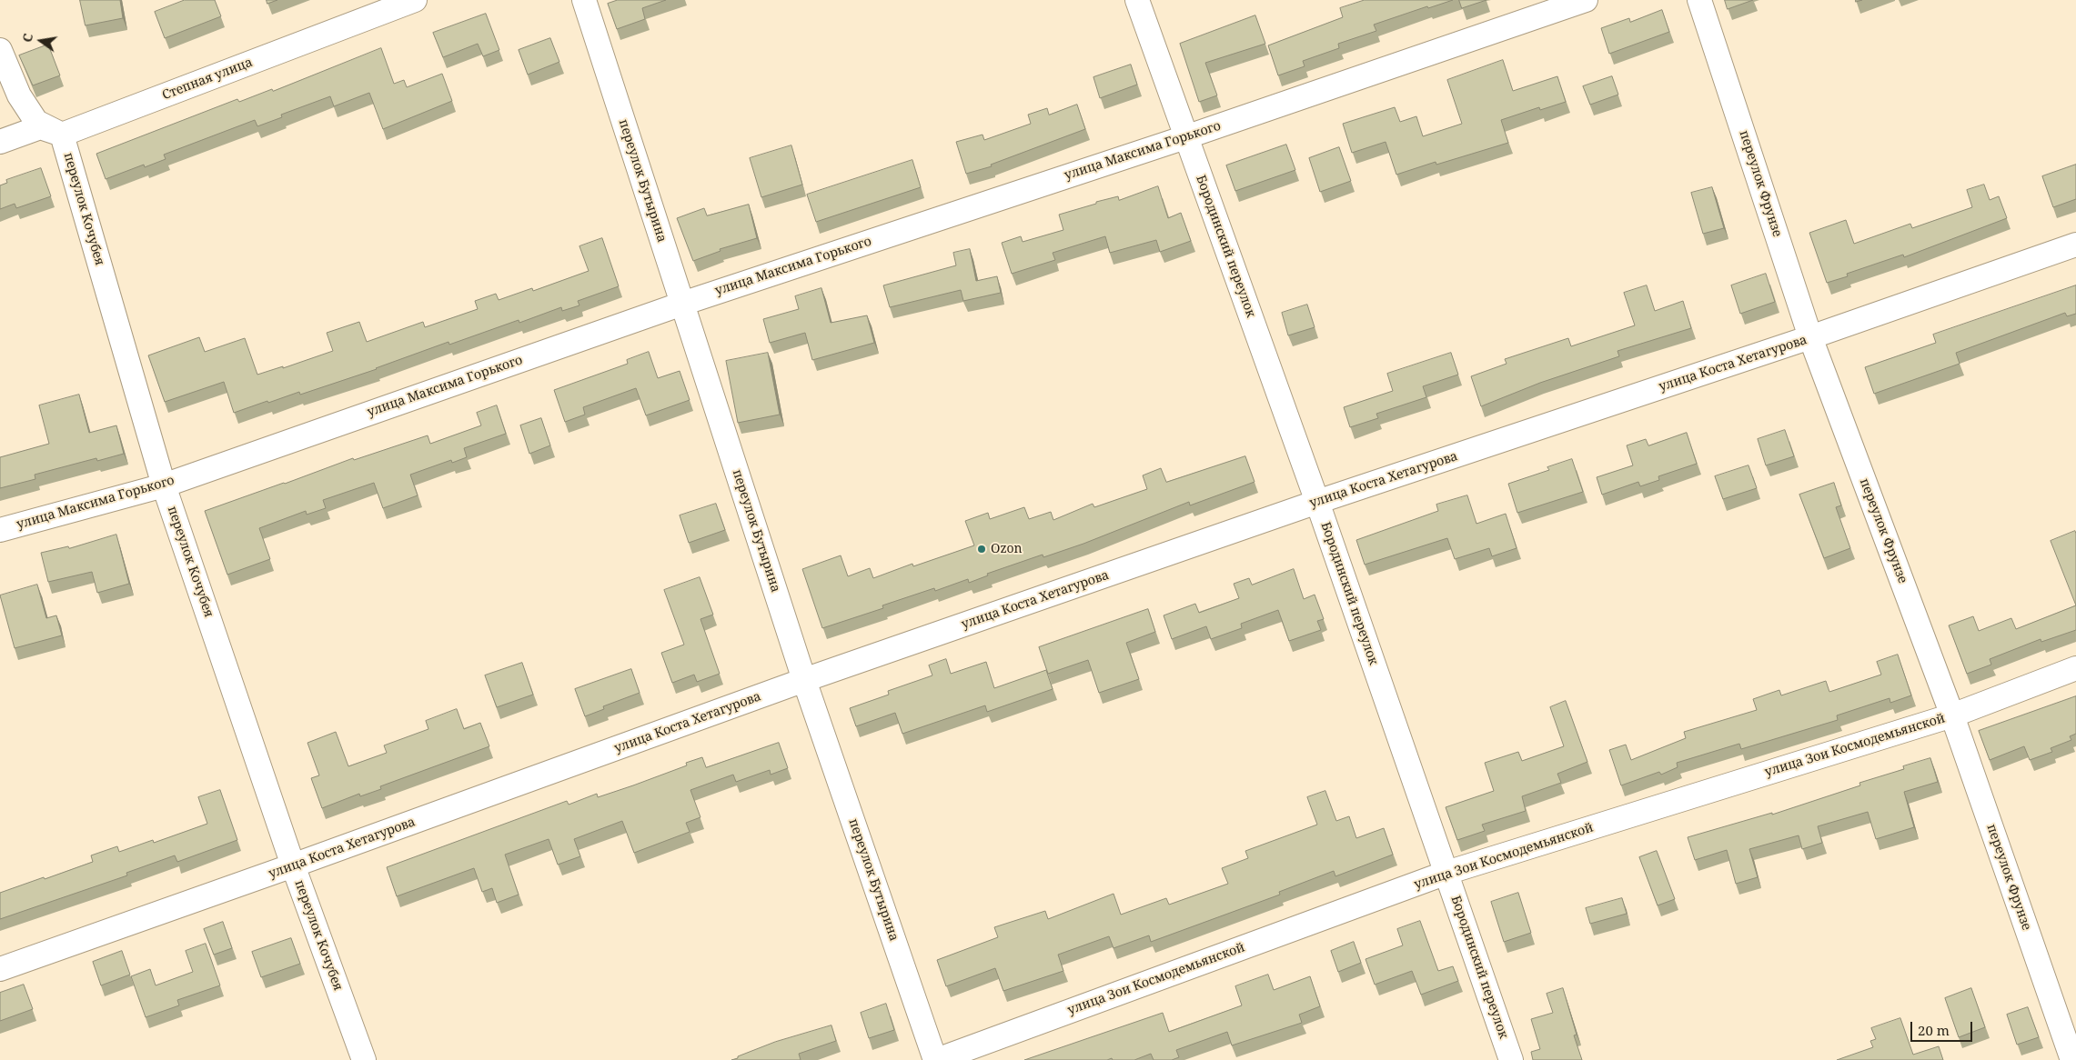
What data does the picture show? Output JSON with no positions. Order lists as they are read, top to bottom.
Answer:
{
  "streets": {
    "street": [
      "Степная улица",
      "улица Максима Горького",
      "переулок Бутырина",
      "переулок Фрунзе",
      "переулок Кочубея",
      "Бородинский переулок",
      "улица Коста Хетагурова",
      "улица Зои Космодемьянской"
    ]
  },
  "crossings": [
    ["Степная улица", "переулок Кочубея"],
    ["улица Максима Горького", "переулок Бутырина"],
    ["улица Максима Горького", "переулок Кочубея"],
    ["улица Максима Горького", "Бородинский переулок"],
    ["переулок Бутырина", "улица Коста Хетагурова"],
    ["переулок Бутырина", "улица Зои Космодемьянской"],
    ["переулок Фрунзе", "улица Коста Хетагурова"],
    ["переулок Фрунзе", "улица Зои Космодемьянской"],
    ["переулок Кочубея", "улица Коста Хетагурова"],
    ["Бородинский переулок", "улица Коста Хетагурова"],
    ["Бородинский переулок", "улица Зои Космодемьянской"]
  ],
  "places": ["Ozon"],
  "scale_bar": "20 m",
  "north": "left"
}
